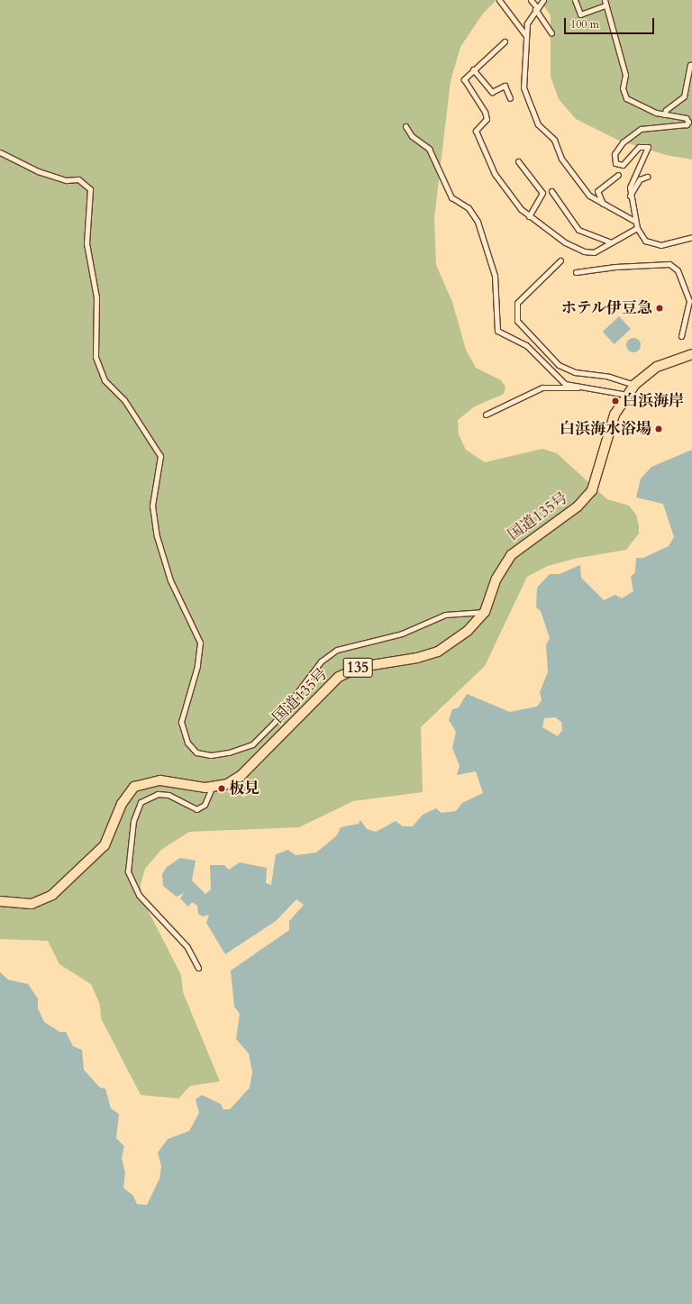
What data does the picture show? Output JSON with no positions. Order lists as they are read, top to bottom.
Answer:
{
  "streets": {
    "highway": ["国道135号", "135"]
  },
  "places": [
    "ホテル伊豆急",
    "白浜海岸",
    "白浜海水浴場",
    "板見"
  ],
  "scale_bar": "100 m"
}
